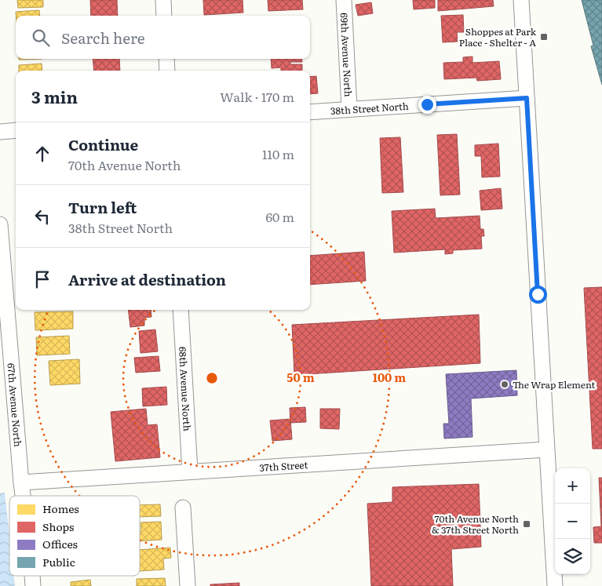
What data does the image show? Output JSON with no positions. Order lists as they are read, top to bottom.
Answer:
{
  "streets": {
    "street": [
      "69th Avenue North",
      "38th Street North",
      "68th Avenue North",
      "67th Avenue North",
      "37th Street"
    ]
  },
  "crossings": [
    ["69th Avenue North", "38th Street North"],
    ["68th Avenue North", "37th Street"],
    ["67th Avenue North", "37th Street"]
  ],
  "places": {
    "transit": ["Shoppes at Park Place - Shelter - A", "70th Avenue North & 37th Street North"],
    "other": ["The Wrap Element"]
  },
  "legend": [
    "Homes",
    "Shops",
    "Offices",
    "Public"
  ],
  "page": {
    "search": "Search here",
    "heading": ["3 min", "Walk · 170 m"],
    "list": [
      ["Continue", "70th Avenue North", "110 m"],
      ["Turn left", "38th Street North", "60 m"],
      "Arrive at destination"
    ],
    "map_buttons": ["+", "−"]
  },
  "rings": ["50 m", "100 m"]
}
